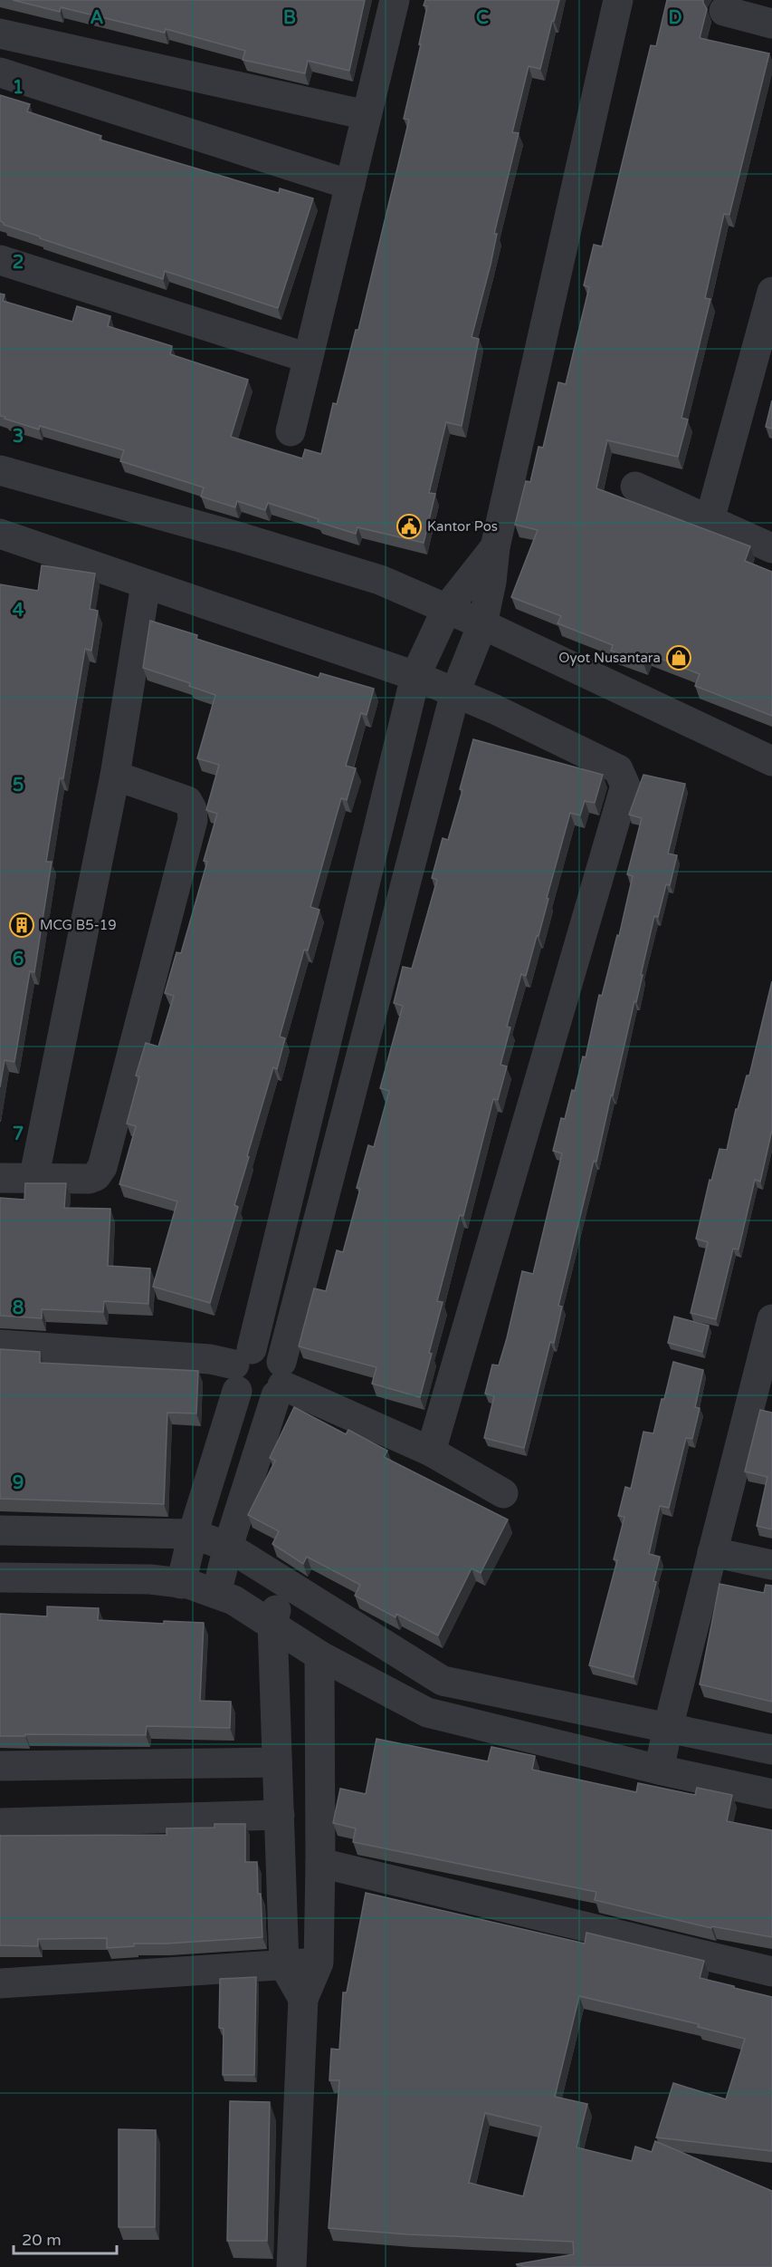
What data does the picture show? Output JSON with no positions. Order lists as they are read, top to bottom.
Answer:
{
  "places": {
    "public building": ["Kantor Pos"],
    "shop": ["Oyot Nusantara"],
    "building": ["MCG B5-19"]
  },
  "scale_bar": "20 m",
  "grid": {
    "columns": [
      "A",
      "B",
      "C",
      "D"
    ],
    "rows": [
      "1",
      "2",
      "3",
      "4",
      "5",
      "6",
      "7",
      "8",
      "9"
    ]
  }
}
